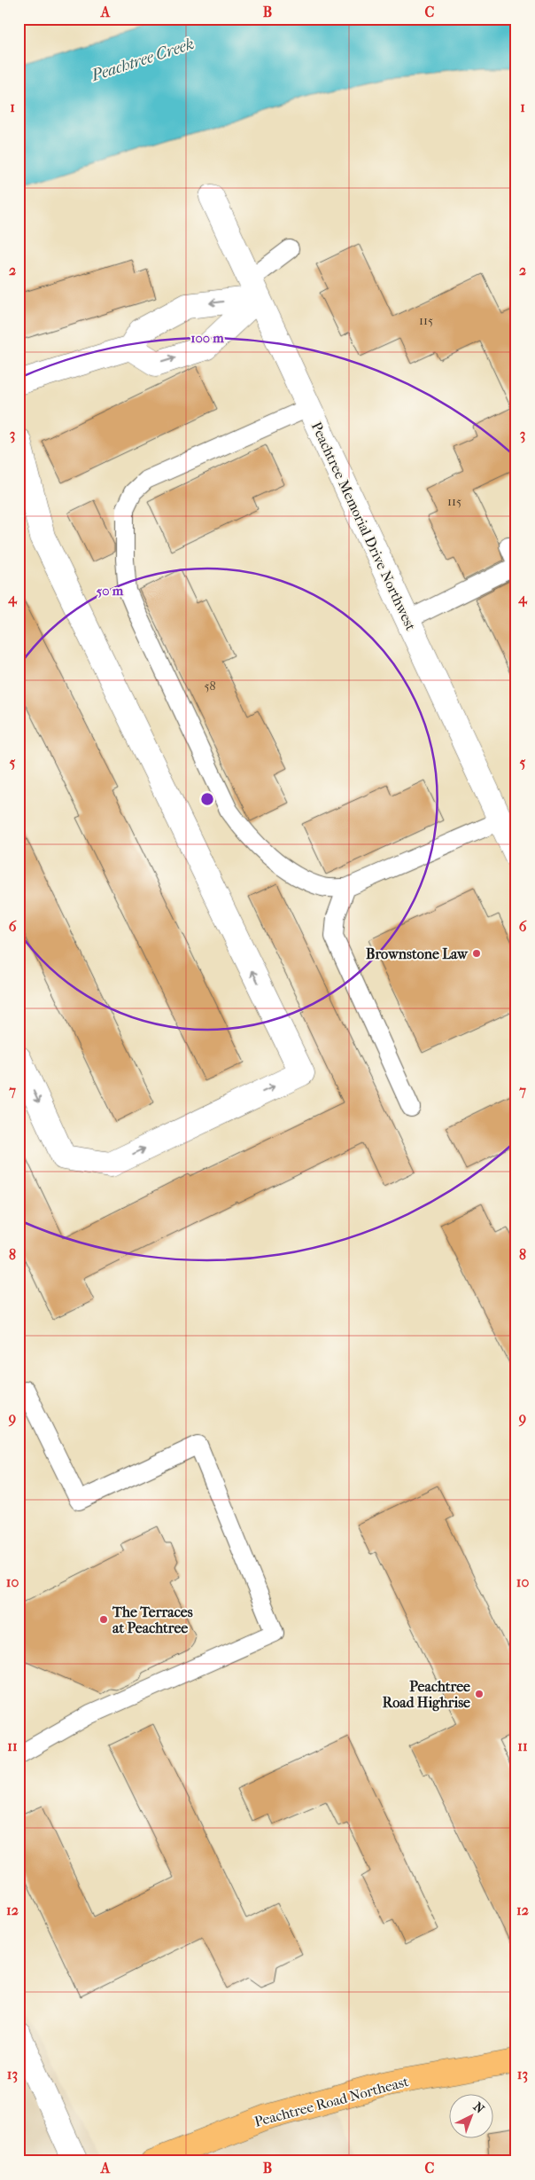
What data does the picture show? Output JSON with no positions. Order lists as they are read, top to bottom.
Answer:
{
  "streets": {
    "highway": ["Peachtree Road Northeast"],
    "street": ["Peachtree Memorial Drive Northwest"]
  },
  "water": ["Peachtree Creek"],
  "places": ["Brownstone Law", "The Terraces at Peachtree", "Peachtree Road Highrise"],
  "house_numbers": ["115", "115", "58"],
  "north": "top right",
  "grid": {
    "columns": ["A", "B", "C"],
    "rows": [
      "1",
      "2",
      "3",
      "4",
      "5",
      "6",
      "7",
      "8",
      "9",
      "10",
      "11",
      "12",
      "13"
    ]
  },
  "rings": ["100 m", "50 m"]
}
